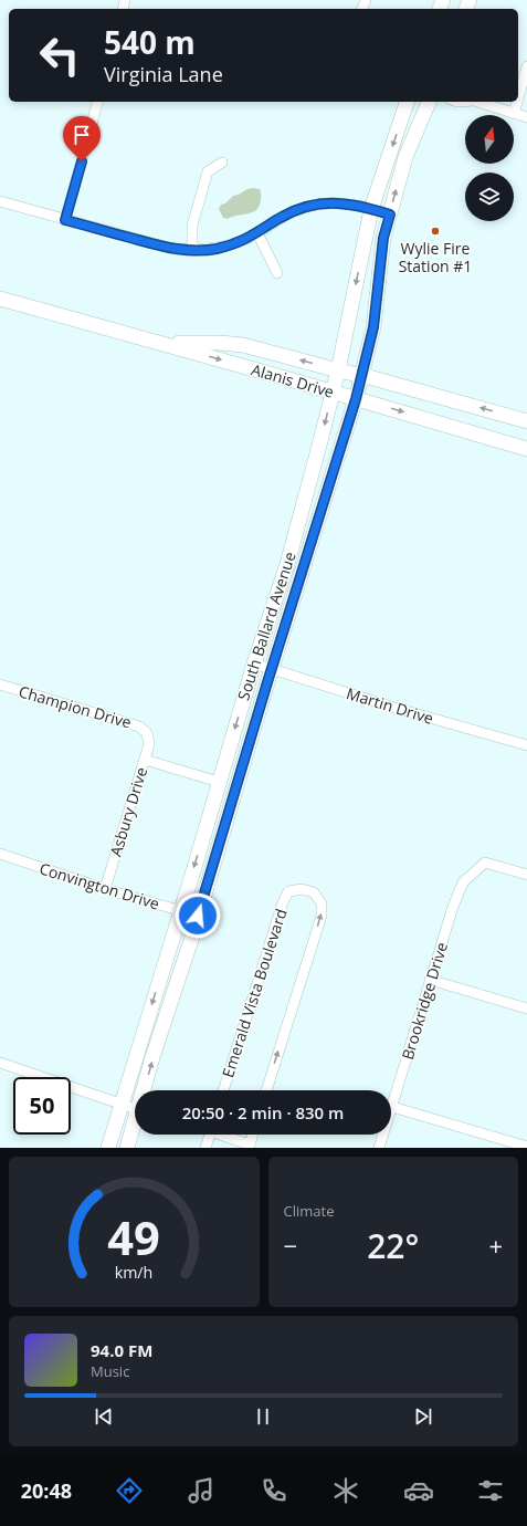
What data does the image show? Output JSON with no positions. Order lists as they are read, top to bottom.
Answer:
{
  "streets": {
    "main road": ["Alanis Drive", "South Ballard Avenue"],
    "street": [
      "Martin Drive",
      "Champion Drive",
      "Asbury Drive",
      "Convington Drive",
      "Emerald Vista Boulevard",
      "Brookridge Drive"
    ]
  },
  "crossings": [
    ["Alanis Drive", "South Ballard Avenue"],
    ["South Ballard Avenue", "Martin Drive"],
    ["South Ballard Avenue", "Convington Drive"],
    ["Champion Drive", "Asbury Drive"],
    ["Asbury Drive", "Convington Drive"]
  ],
  "places": ["Wylie Fire Station #1"],
  "north": "top",
  "page": {
    "turn": ["540 m", "Virginia Lane"],
    "limit": "50",
    "trip": "20:50 · 2 min · 830 m",
    "tile": "Climate",
    "heat": ["−", "22°", "+"],
    "song": ["94.0 FM", "Music"],
    "tabs": "20:48",
    "gauge": ["49", "km/h"]
  }
}
